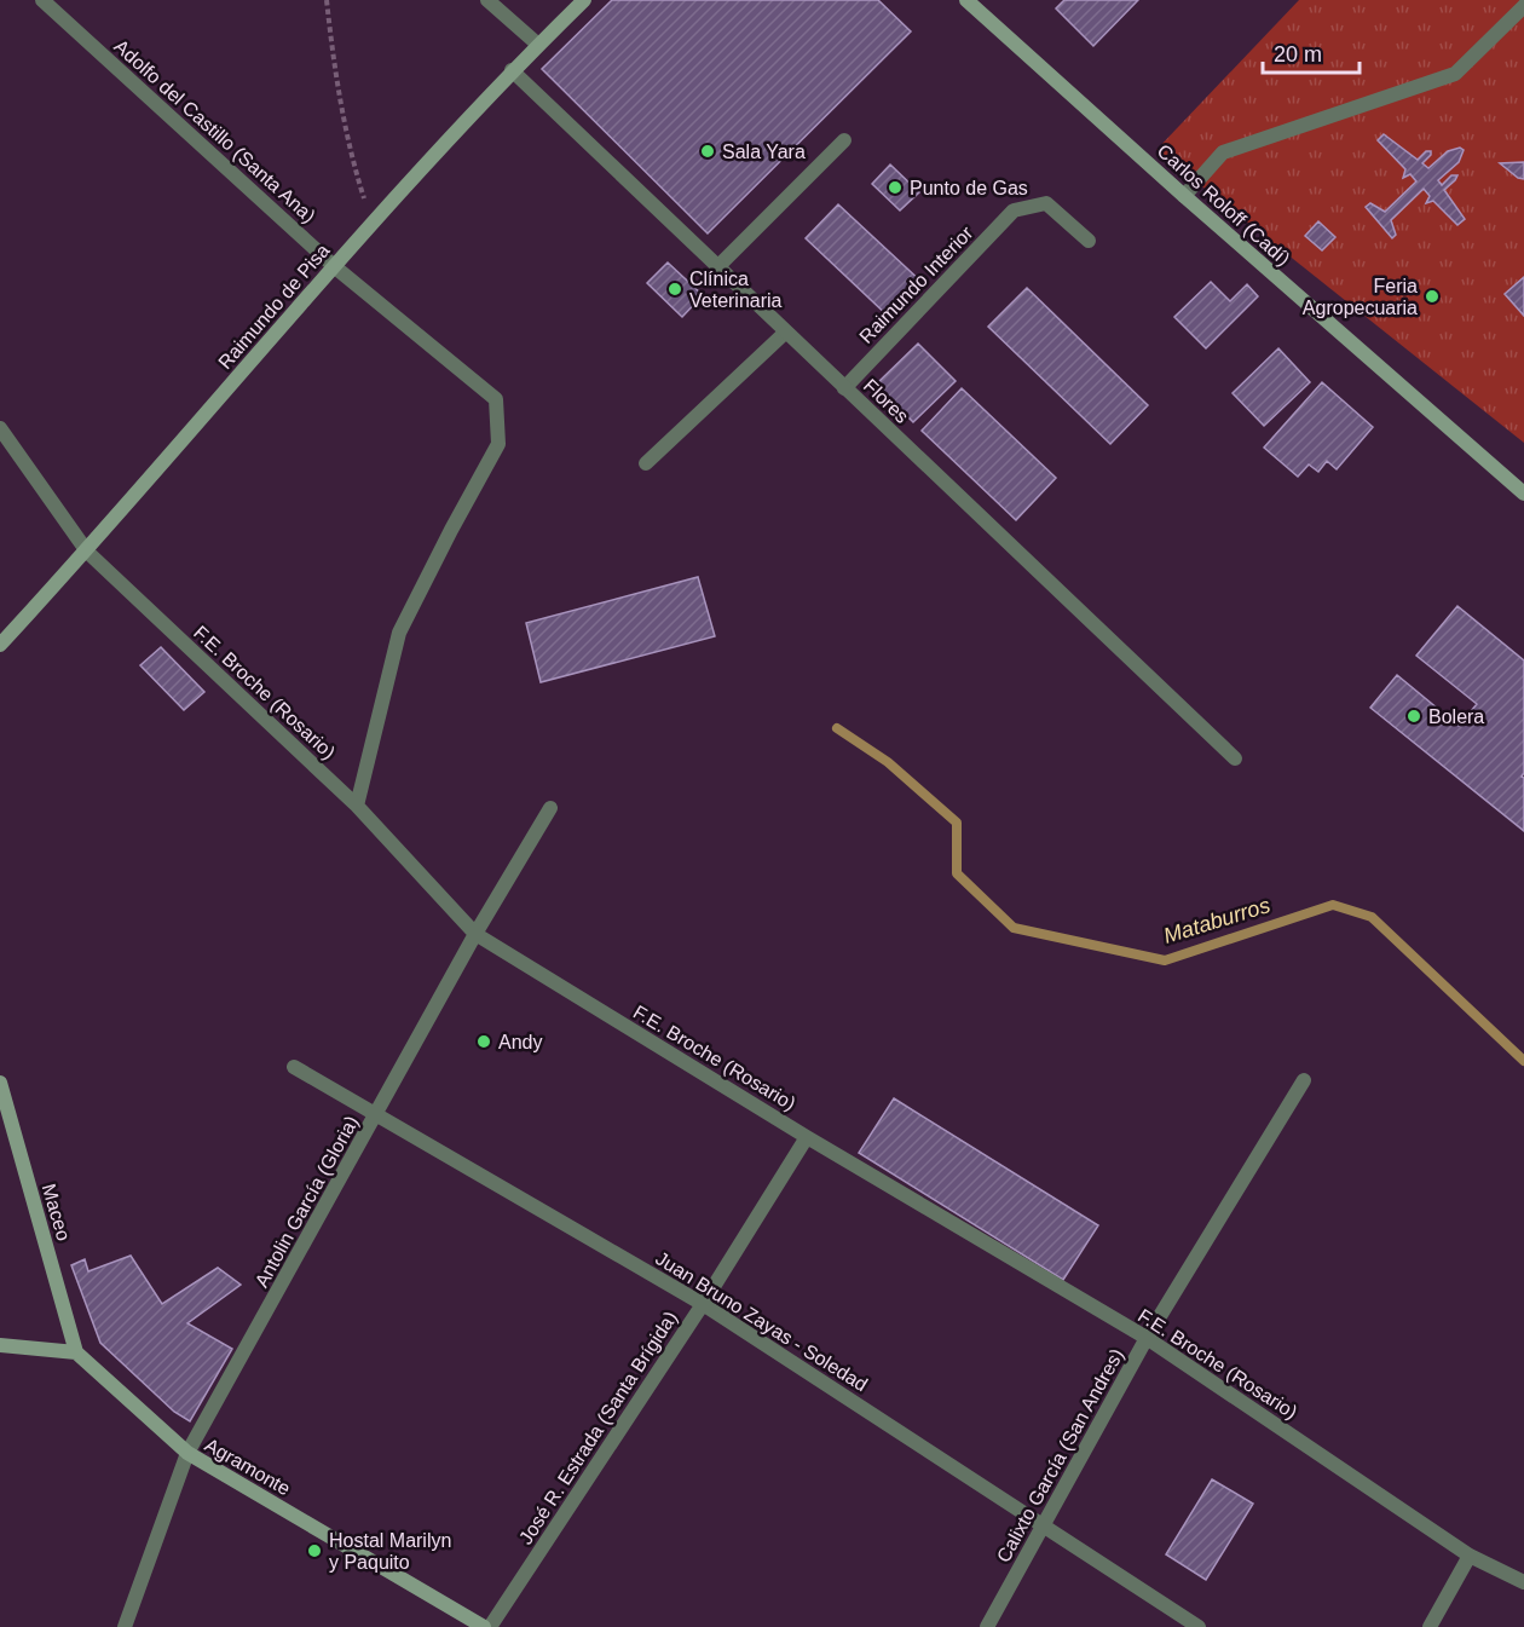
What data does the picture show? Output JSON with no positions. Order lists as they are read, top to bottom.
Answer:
{
  "streets": {
    "street": [
      "Adolfo del Castillo (Santa Ana)",
      "Carlos Roloff (Cadí)",
      "Raimundo Interior",
      "Raimundo de Pisa",
      "Flores",
      "F.E. Broche (Rosario)",
      "Antolin García (Gloria)",
      "Maceo",
      "Juan Bruno Zayas - Soledad",
      "José R. Estrada (Santa Brígida)",
      "Calixto García (San Andres)",
      "Agramonte"
    ]
  },
  "crossings": [
    ["Adolfo del Castillo (Santa Ana)", "Raimundo de Pisa"],
    ["Adolfo del Castillo (Santa Ana)", "F.E. Broche (Rosario)"],
    ["Raimundo Interior", "Flores"],
    ["Raimundo de Pisa", "Flores"],
    ["Raimundo de Pisa", "F.E. Broche (Rosario)"],
    ["F.E. Broche (Rosario)", "Antolin García (Gloria)"],
    ["F.E. Broche (Rosario)", "José R. Estrada (Santa Brígida)"],
    ["F.E. Broche (Rosario)", "Calixto García (San Andres)"],
    ["Antolin García (Gloria)", "Juan Bruno Zayas - Soledad"],
    ["Antolin García (Gloria)", "Agramonte"],
    ["Maceo", "Agramonte"],
    ["Juan Bruno Zayas - Soledad", "José R. Estrada (Santa Brígida)"],
    ["Juan Bruno Zayas - Soledad", "Calixto García (San Andres)"]
  ],
  "water": ["Mataburros"],
  "places": [
    "Sala Yara",
    "Punto de Gas",
    "Clínica Veterinaria",
    "Feria Agropecuaria",
    "Bolera",
    "Andy",
    "Hostal Marilyn y Paquito"
  ],
  "scale_bar": "20 m"
}
